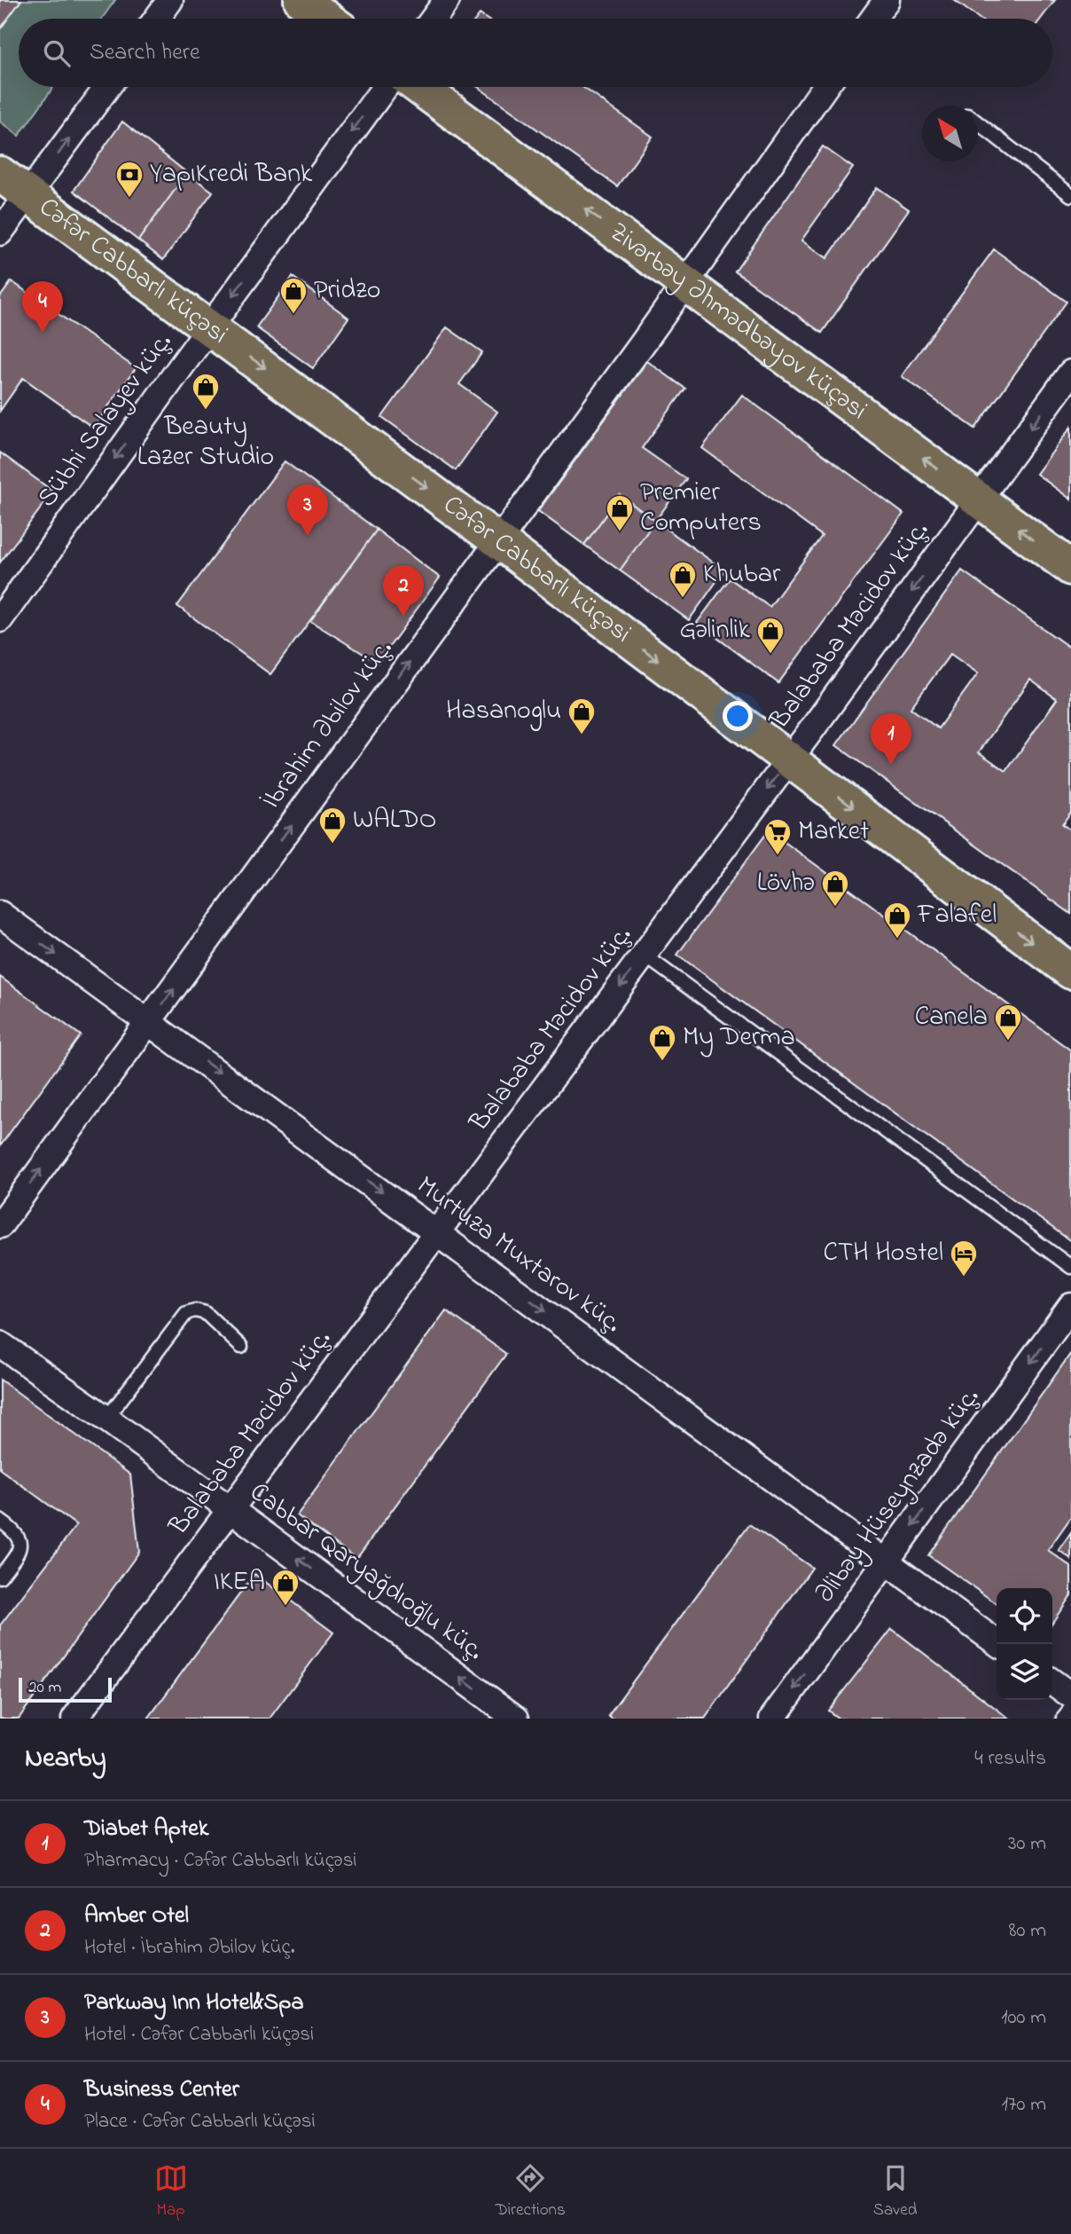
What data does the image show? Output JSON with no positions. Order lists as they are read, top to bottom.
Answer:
{
  "streets": {
    "main road": ["Cəfər Cabbarlı küçəsi", "Zivərbəy Əhmədbəyov küçəsi"],
    "street": [
      "Sübhi Salayev küç.",
      "Balababa Məcidov küç.",
      "İbrahim Əbilov küç.",
      "Murtuza Muxtarov küç.",
      "Əlibəy Hüseynzadə küç.",
      "Cabbar Qaryağdıoğlu küç."
    ]
  },
  "crossings": [
    ["Cəfər Cabbarlı küçəsi", "Sübhi Salayev küç."],
    ["Cəfər Cabbarlı küçəsi", "Balababa Məcidov küç."],
    ["Cəfər Cabbarlı küçəsi", "İbrahim Əbilov küç."],
    ["Zivərbəy Əhmədbəyov küçəsi", "Balababa Məcidov küç."],
    ["Zivərbəy Əhmədbəyov küçəsi", "İbrahim Əbilov küç."],
    ["Balababa Məcidov küç.", "Murtuza Muxtarov küç."],
    ["Balababa Məcidov küç.", "Cabbar Qaryağdıoğlu küç."],
    ["İbrahim Əbilov küç.", "Murtuza Muxtarov küç."],
    ["Murtuza Muxtarov küç.", "Əlibəy Hüseynzadə küç."]
  ],
  "one_way": [
    "Cəfər Cabbarlı küçəsi",
    "Zivərbəy Əhmədbəyov küçəsi",
    "Sübhi Salayev küç.",
    "Balababa Məcidov küç.",
    "İbrahim Əbilov küç.",
    "Murtuza Muxtarov küç.",
    "Əlibəy Hüseynzadə küç.",
    "Cabbar Qaryağdıoğlu küç."
  ],
  "places": {
    "bank": ["YapıKredi Bank"],
    "shop": [
      "Pridzo",
      "Beauty Lazer Studio",
      "Premier Computers",
      "Khubar",
      "Gəlinlik",
      "Hasanoglu",
      "WALDO",
      "Lövhə",
      "Falafel",
      "Canela",
      "My Derma",
      "IKEA"
    ],
    "supermarket": ["Market"],
    "hotel": ["CTH Hostel"]
  },
  "scale_bar": "20 m",
  "north": "top left",
  "page": {
    "search": "Search here",
    "pins": [
      "4",
      "3",
      "2",
      "1"
    ],
    "scale": "20 m",
    "heading": ["Nearby", "4 results"],
    "list": [
      {
        "mark": "1",
        "name": "Diabet Aptek",
        "note": "Pharmacy · Cəfər Cabbarlı küçəsi",
        "value": "30 m"
      },
      {
        "mark": "2",
        "name": "Amber Otel",
        "note": "Hotel · İbrahim Əbilov küç.",
        "value": "80 m"
      },
      {
        "mark": "3",
        "name": "Parkway Inn Hotel&Spa",
        "note": "Hotel · Cəfər Cabbarlı küçəsi",
        "value": "100 m"
      },
      {
        "mark": "4",
        "name": "Business Center",
        "note": "Place · Cəfər Cabbarlı küçəsi",
        "value": "170 m"
      }
    ],
    "nav": ["Map", "Directions", "Saved"]
  }
}
